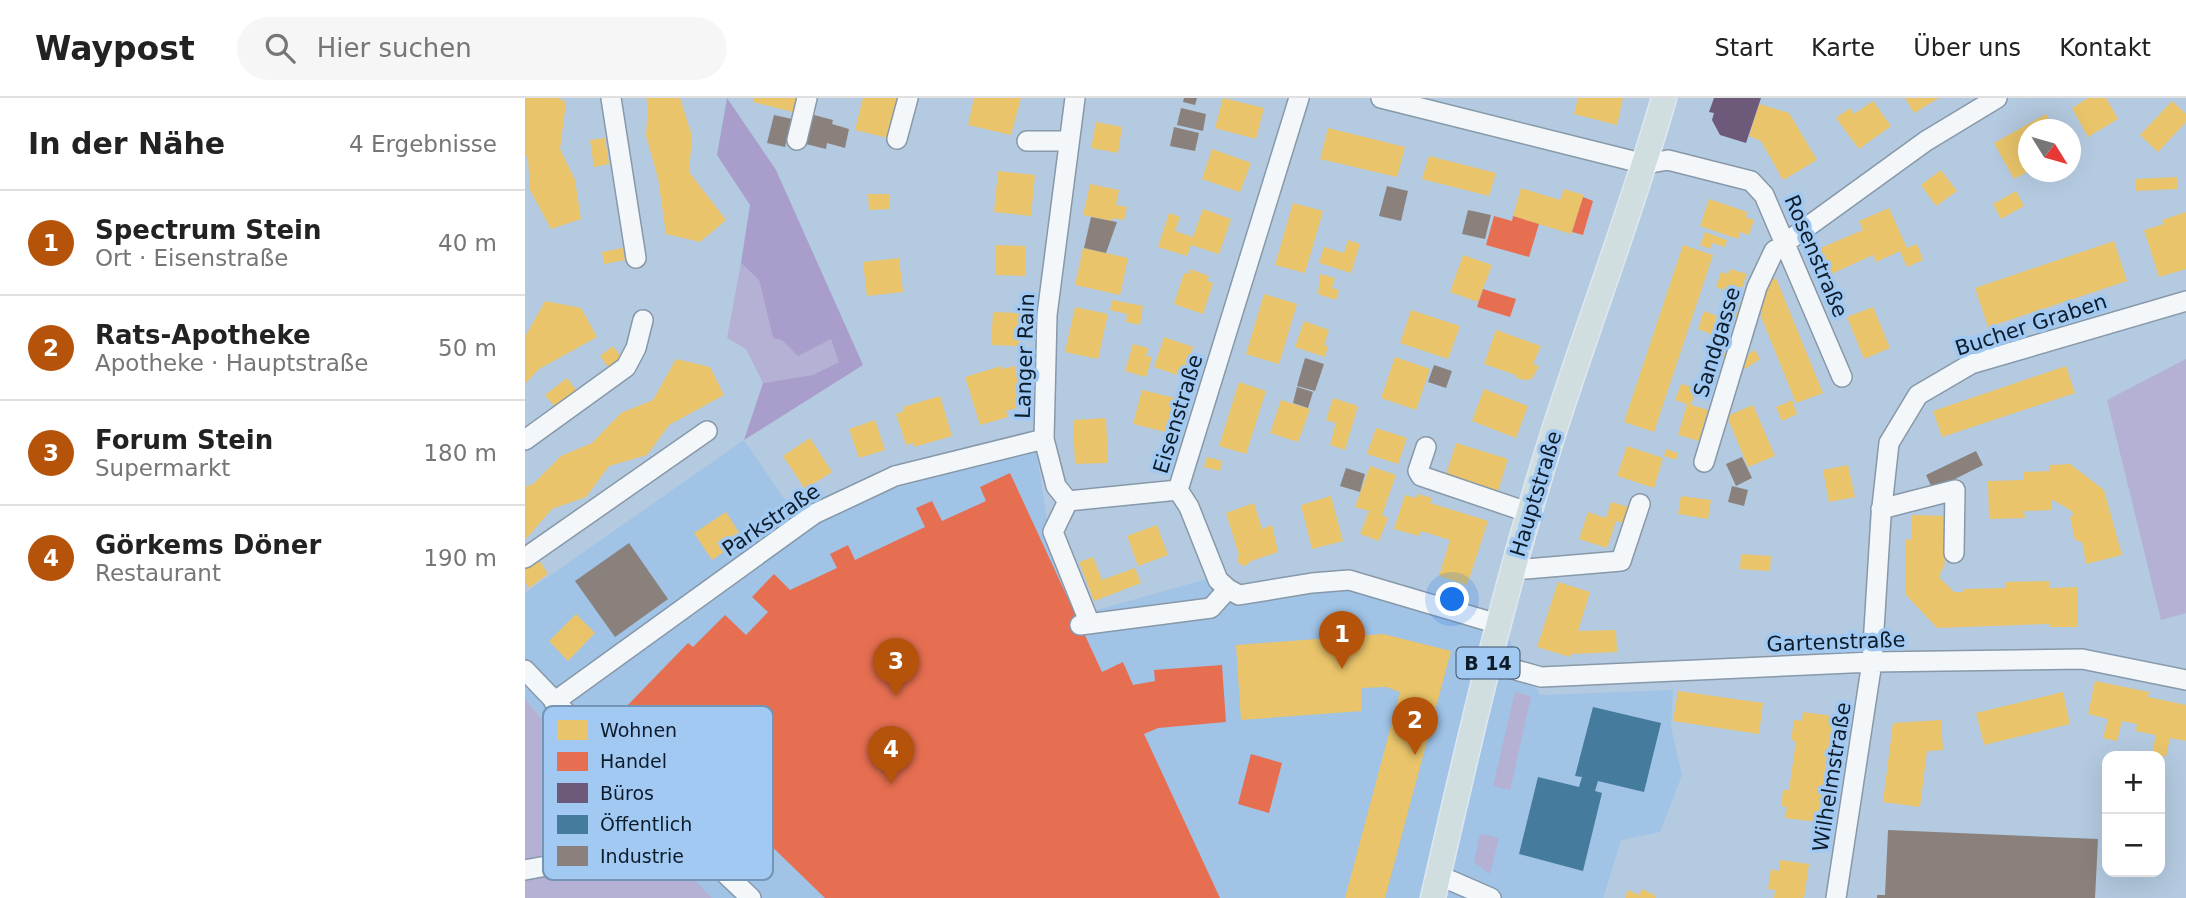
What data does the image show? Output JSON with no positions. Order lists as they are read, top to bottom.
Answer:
{
  "streets": {
    "main road": ["Hauptstraße", "B 14"],
    "street": [
      "Rosenstraße",
      "Bucher Graben",
      "Sandgasse",
      "Langer Rain",
      "Eisenstraße",
      "Parkstraße",
      "Gartenstraße",
      "Wilhelmstraße"
    ]
  },
  "crossings": [
    ["Rosenstraße", "Sandgasse"],
    ["Rosenstraße", "Hauptstraße"],
    ["Bucher Graben", "Gartenstraße"],
    ["Bucher Graben", "Wilhelmstraße"],
    ["Langer Rain", "Parkstraße"],
    ["Hauptstraße", "Gartenstraße"],
    ["Gartenstraße", "Wilhelmstraße"]
  ],
  "legend": [
    "Wohnen",
    "Handel",
    "Büros",
    "Öffentlich",
    "Industrie"
  ],
  "north": "bottom right",
  "page": {
    "header": "Waypost",
    "search": "Hier suchen",
    "nav": [
      "Start",
      "Karte",
      "Über uns",
      "Kontakt"
    ],
    "heading": ["In der Nähe", "4 Ergebnisse"],
    "list": [
      {
        "mark": "1",
        "name": "Spectrum Stein",
        "note": "Ort · Eisenstraße",
        "value": "40 m"
      },
      {
        "mark": "2",
        "name": "Rats-Apotheke",
        "note": "Apotheke · Hauptstraße",
        "value": "50 m"
      },
      {
        "mark": "3",
        "name": "Forum Stein",
        "note": "Supermarkt",
        "value": "180 m"
      },
      {
        "mark": "4",
        "name": "Görkems Döner",
        "note": "Restaurant",
        "value": "190 m"
      }
    ],
    "pins": [
      "1",
      "3",
      "2",
      "4"
    ],
    "map_buttons": ["+", "−"]
  }
}
